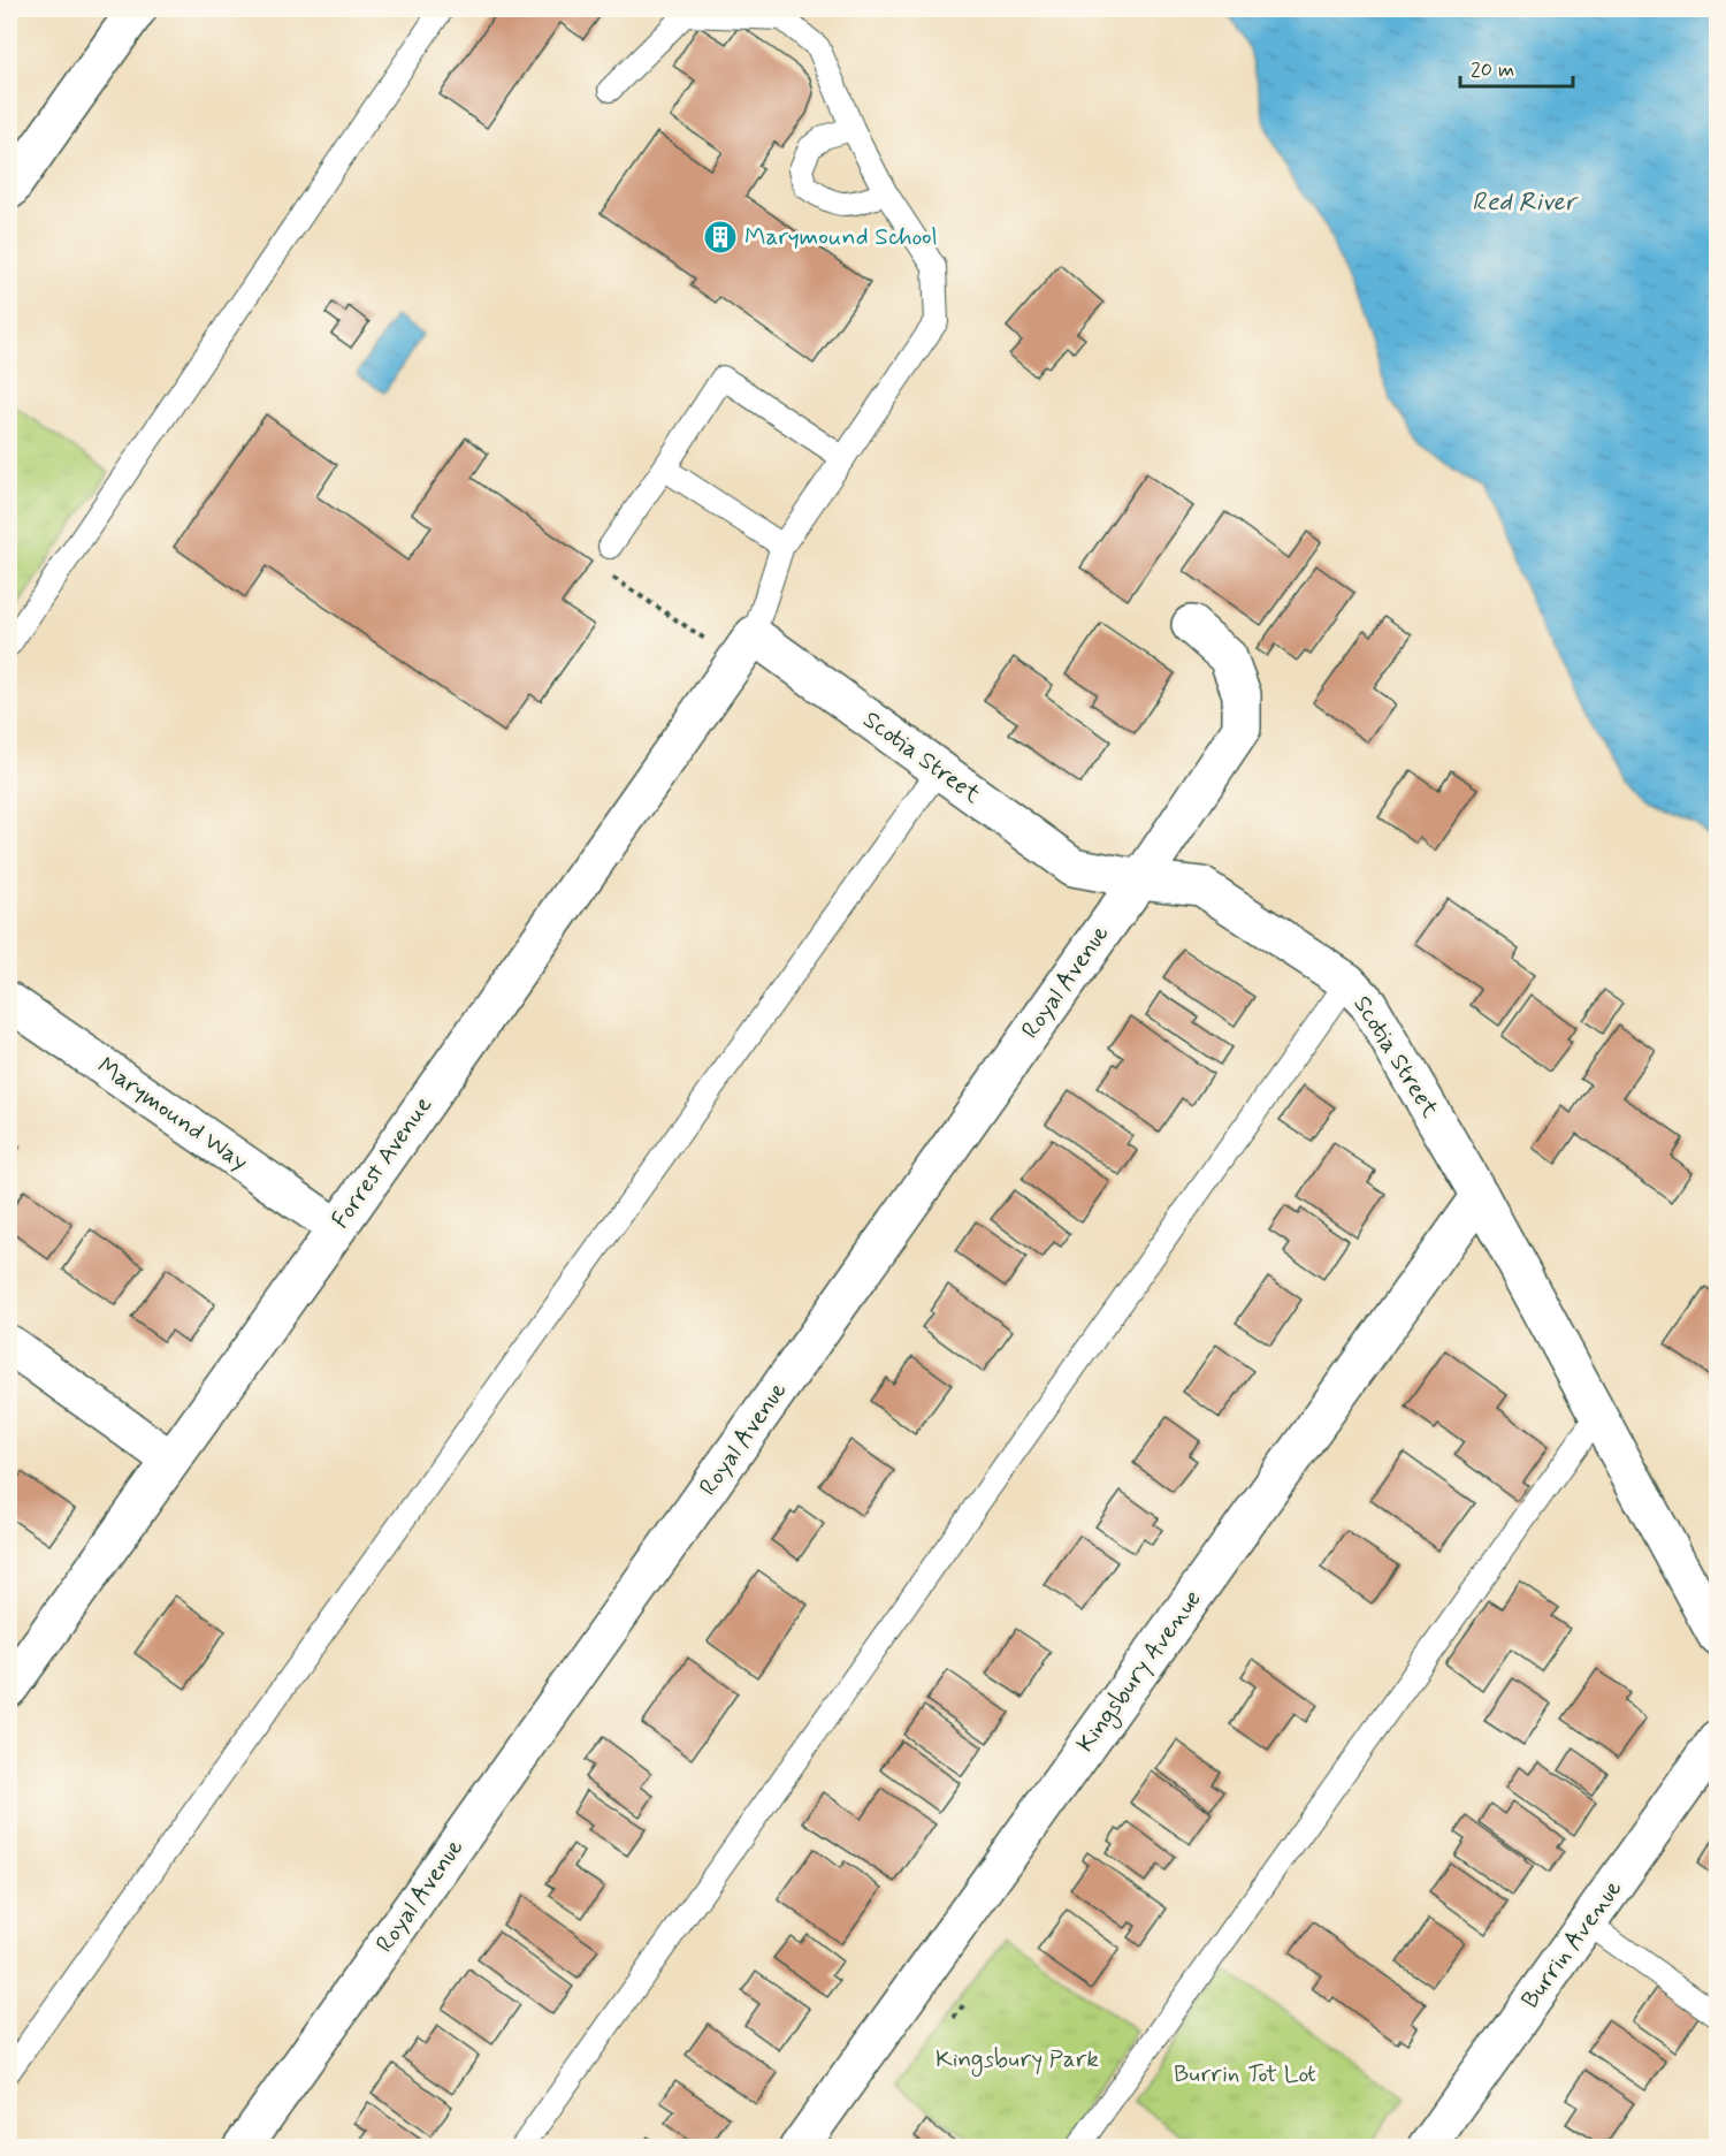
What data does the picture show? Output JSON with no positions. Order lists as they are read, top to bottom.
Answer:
{
  "streets": {
    "street": [
      "Scotia Street",
      "Royal Avenue",
      "Marymound Way",
      "Forrest Avenue",
      "Kingsbury Avenue",
      "Burrin Avenue"
    ]
  },
  "crossings": [
    ["Scotia Street", "Royal Avenue"],
    ["Scotia Street", "Forrest Avenue"],
    ["Scotia Street", "Kingsbury Avenue"],
    ["Marymound Way", "Forrest Avenue"]
  ],
  "water": ["Red River"],
  "parks": ["Kingsbury Park", "Burrin Tot Lot"],
  "places": {
    "building": ["Marymound School"]
  },
  "scale_bar": "20 m"
}
